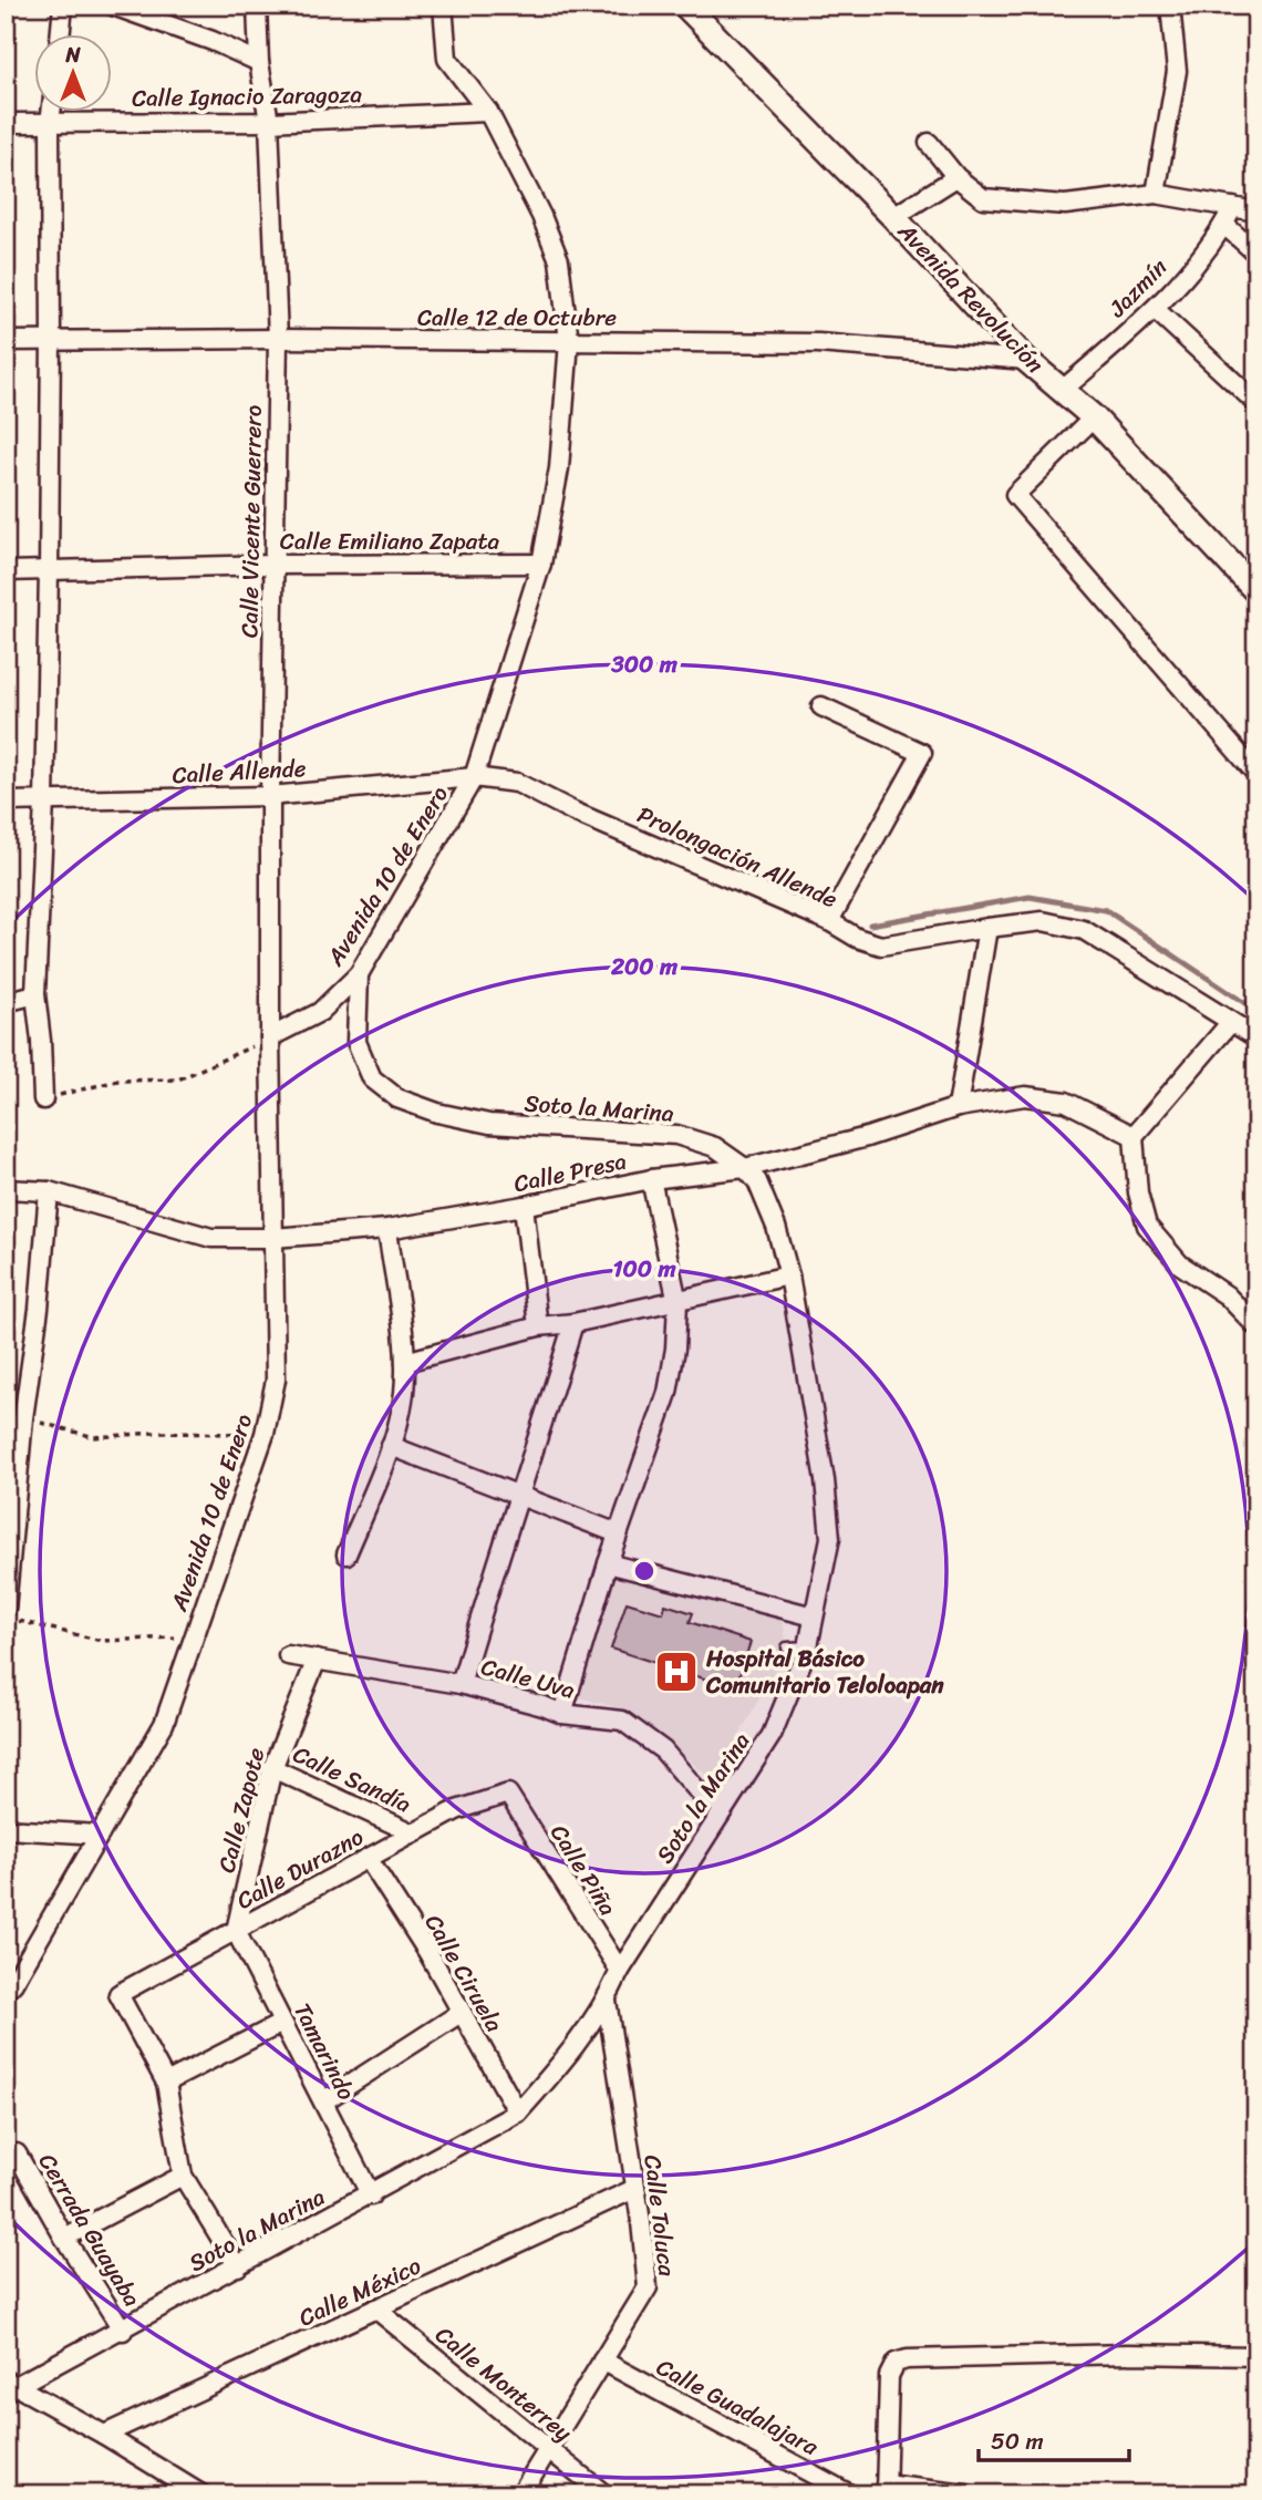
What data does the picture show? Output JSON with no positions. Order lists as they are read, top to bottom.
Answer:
{
  "streets": {
    "street": [
      "Calle Ignacio Zaragoza",
      "Jazmín",
      "Avenida Revolución",
      "Calle 12 de Octubre",
      "Calle Vicente Guerrero",
      "Calle Emiliano Zapata",
      "Calle Allende",
      "Prolongación Allende",
      "Avenida 10 de Enero",
      "Soto la Marina",
      "Calle Presa",
      "Calle Uva",
      "Calle Sandía",
      "Calle Zapote",
      "Calle Durazno",
      "Calle Piña",
      "Calle Ciruela",
      "Tamarindo",
      "Calle Toluca",
      "Cerrada Guayaba",
      "Calle México",
      "Calle Monterrey",
      "Calle Guadalajara"
    ]
  },
  "crossings": [
    ["Calle Ignacio Zaragoza", "Calle Vicente Guerrero"],
    ["Calle Ignacio Zaragoza", "Avenida 10 de Enero"],
    ["Jazmín", "Avenida Revolución"],
    ["Avenida Revolución", "Calle 12 de Octubre"],
    ["Calle 12 de Octubre", "Calle Vicente Guerrero"],
    ["Calle 12 de Octubre", "Avenida 10 de Enero"],
    ["Calle Vicente Guerrero", "Calle Emiliano Zapata"],
    ["Calle Vicente Guerrero", "Calle Allende"],
    ["Calle Vicente Guerrero", "Avenida 10 de Enero"],
    ["Calle Emiliano Zapata", "Avenida 10 de Enero"],
    ["Calle Allende", "Prolongación Allende"],
    ["Calle Allende", "Avenida 10 de Enero"],
    ["Prolongación Allende", "Avenida 10 de Enero"],
    ["Avenida 10 de Enero", "Soto la Marina"],
    ["Avenida 10 de Enero", "Calle Presa"],
    ["Soto la Marina", "Calle Presa"],
    ["Soto la Marina", "Calle Uva"],
    ["Soto la Marina", "Calle Piña"],
    ["Soto la Marina", "Calle Ciruela"],
    ["Soto la Marina", "Tamarindo"],
    ["Soto la Marina", "Calle Toluca"],
    ["Soto la Marina", "Cerrada Guayaba"],
    ["Calle Uva", "Calle Zapote"],
    ["Calle Sandía", "Calle Zapote"],
    ["Calle Sandía", "Calle Durazno"],
    ["Calle Zapote", "Calle Durazno"],
    ["Calle Zapote", "Tamarindo"],
    ["Calle Durazno", "Calle Piña"],
    ["Calle Durazno", "Calle Ciruela"],
    ["Calle Durazno", "Tamarindo"],
    ["Calle Toluca", "Calle México"],
    ["Calle Toluca", "Calle Monterrey"],
    ["Calle Toluca", "Calle Guadalajara"],
    ["Calle México", "Calle Monterrey"]
  ],
  "places": {
    "hospital": ["Hospital Básico Comunitario Teloloapan"]
  },
  "scale_bar": "50 m",
  "north": "top",
  "rings": ["300 m", "200 m", "100 m"]
}
